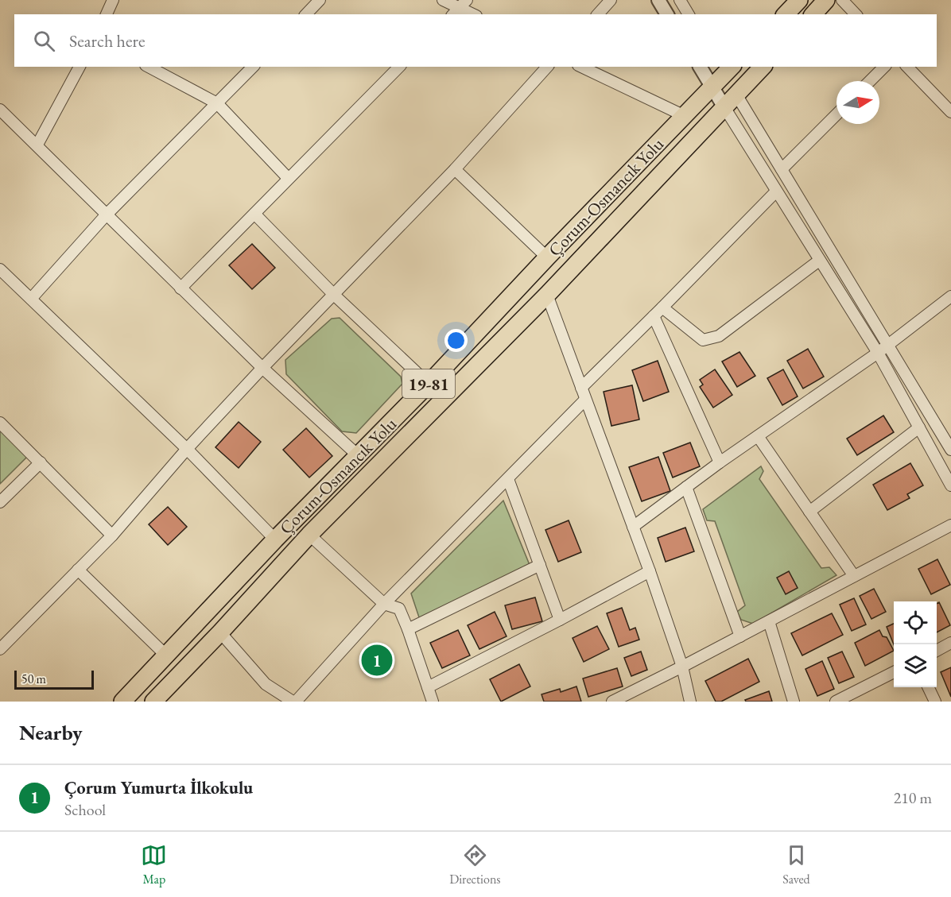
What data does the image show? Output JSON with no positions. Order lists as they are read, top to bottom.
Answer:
{
  "streets": {
    "highway": ["Çorum-Osmancık Yolu", "19-81"]
  },
  "scale_bar": "50 m",
  "north": "right",
  "page": {
    "search": "Search here",
    "pins": "1",
    "scale": "50 m",
    "heading": "Nearby",
    "list": [
      {
        "mark": "1",
        "name": "Çorum Yumurta İlkokulu",
        "note": "School",
        "value": "210 m"
      }
    ],
    "nav": ["Map", "Directions", "Saved"]
  }
}
